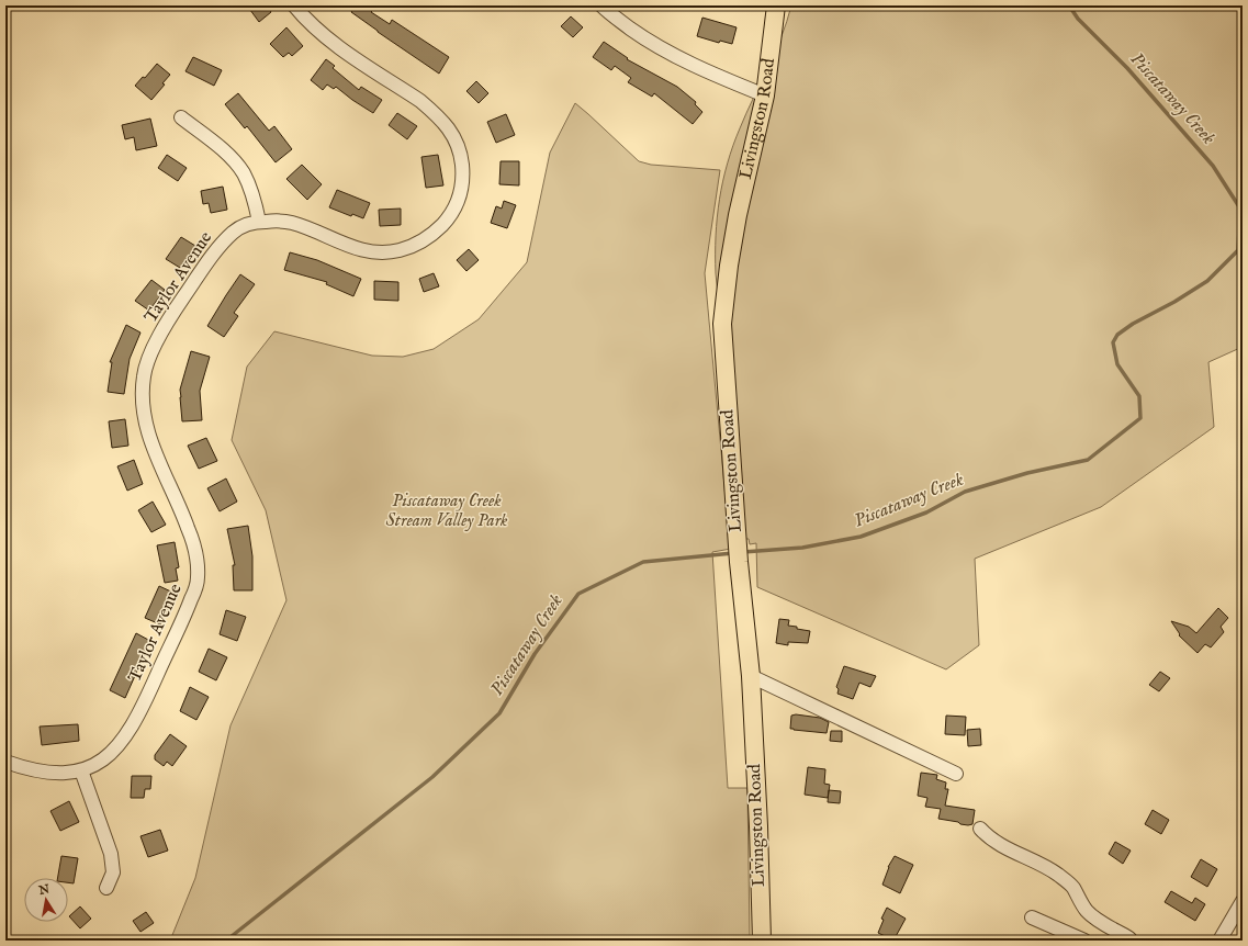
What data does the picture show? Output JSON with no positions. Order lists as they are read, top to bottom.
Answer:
{
  "streets": {
    "main road": ["Livingston Road"],
    "street": ["Taylor Avenue"]
  },
  "water": ["Piscataway Creek"],
  "parks": ["Piscataway Creek Stream Valley Park"],
  "north": "top"
}
